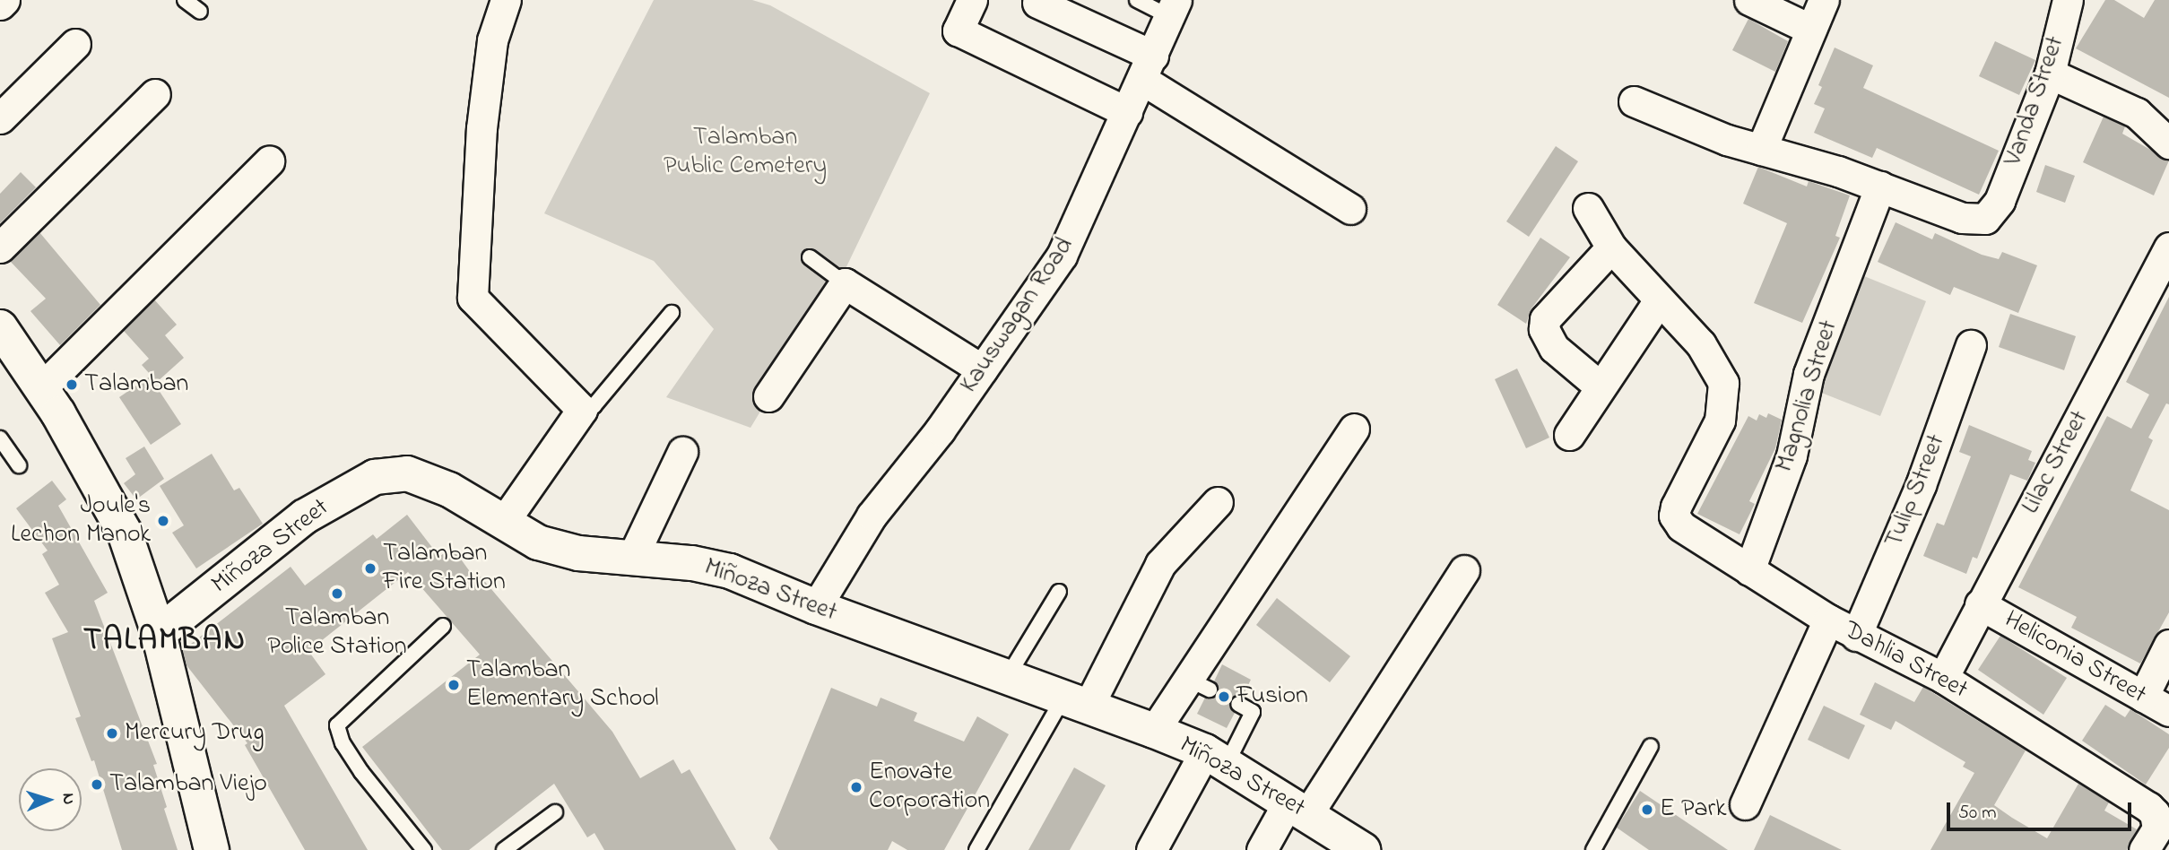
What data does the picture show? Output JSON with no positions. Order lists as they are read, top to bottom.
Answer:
{
  "streets": {
    "main road": ["Miñoza Street"],
    "street": [
      "Vanda Street",
      "Kauswagan Road",
      "Magnolia Street",
      "Lilac Street",
      "Tulip Street",
      "Heliconia Street",
      "Dahlia Street"
    ]
  },
  "crossings": [
    ["Vanda Street", "Magnolia Street"],
    ["Kauswagan Road", "Miñoza Street"],
    ["Magnolia Street", "Dahlia Street"],
    ["Lilac Street", "Heliconia Street"],
    ["Lilac Street", "Dahlia Street"],
    ["Tulip Street", "Dahlia Street"]
  ],
  "districts": ["TALAMBAN"],
  "parks": ["Talamban Public Cemetery"],
  "places": [
    "Talamban",
    "Joule's Lechon Manok",
    "Talamban Fire Station",
    "Talamban Police Station",
    "Talamban Elementary School",
    "Fusion",
    "Mercury Drug",
    "Talamban Viejo",
    "Enovate Corporation",
    "E Park"
  ],
  "scale_bar": "50 m",
  "north": "right"
}
